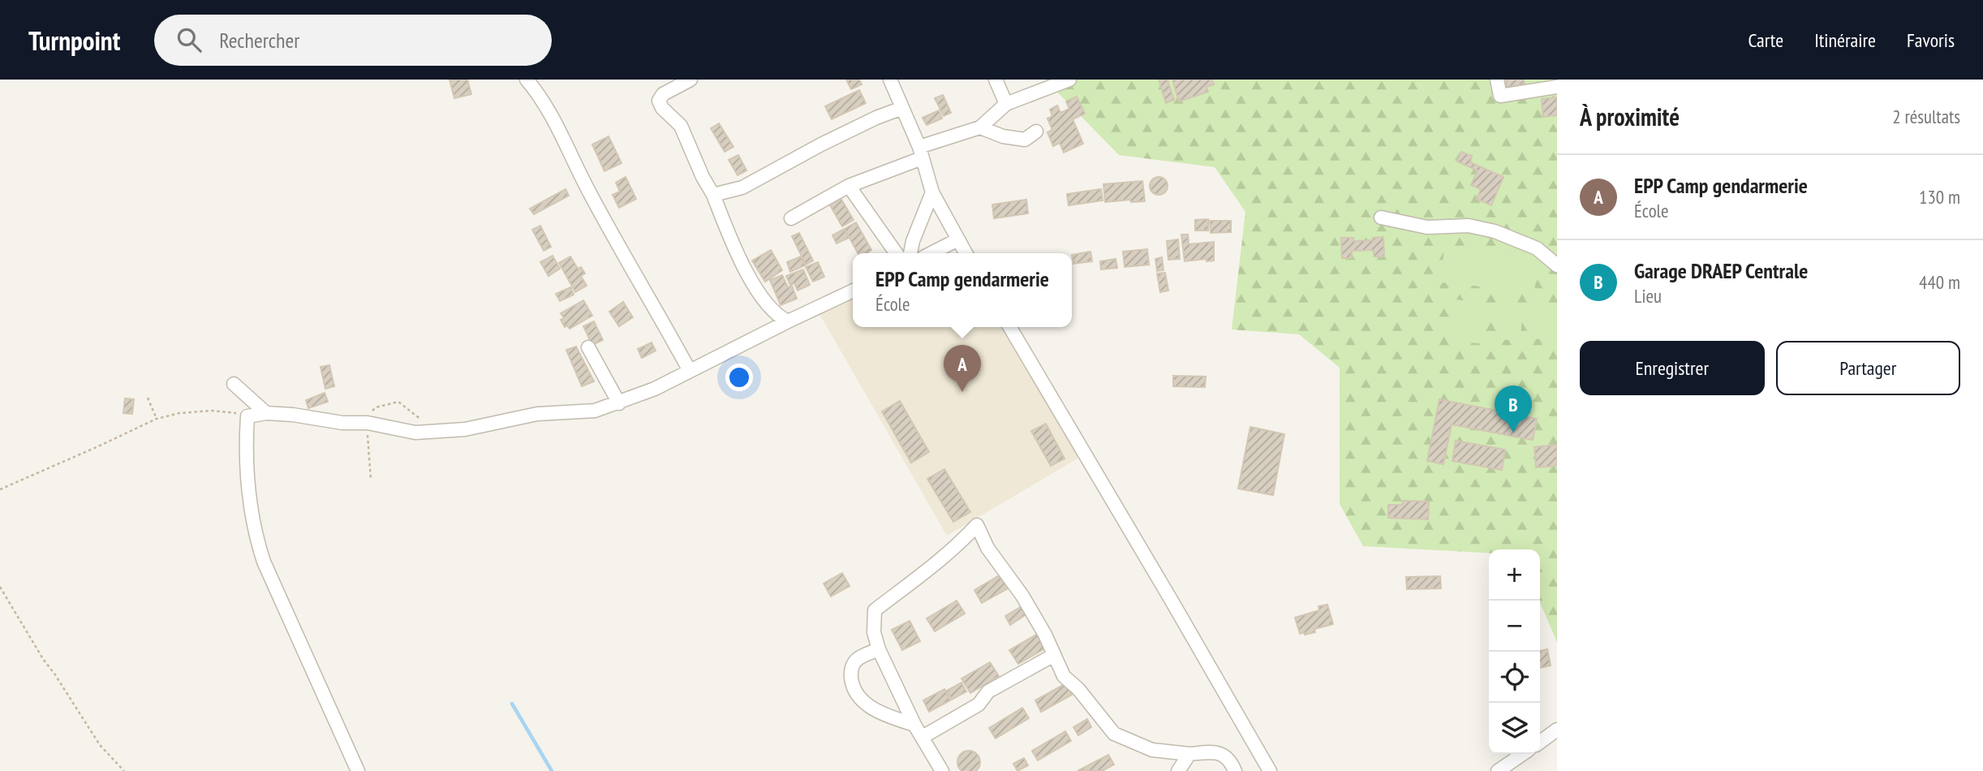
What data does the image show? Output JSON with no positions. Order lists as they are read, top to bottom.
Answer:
{
  "page": {
    "header": "Turnpoint",
    "search": "Rechercher",
    "nav": ["Carte", "Itinéraire", "Favoris"],
    "heading": ["À proximité", "2 résultats"],
    "list": [
      {
        "mark": "A",
        "name": "EPP Camp gendarmerie",
        "note": "École",
        "value": "130 m"
      },
      {
        "mark": "B",
        "name": "Garage DRAEP Centrale",
        "note": "Lieu",
        "value": "440 m"
      }
    ],
    "popup": ["EPP Camp gendarmerie", "École"],
    "buttons": ["Enregistrer", "Partager"],
    "pins": ["A", "B"],
    "map_buttons": ["+", "−"]
  }
}
